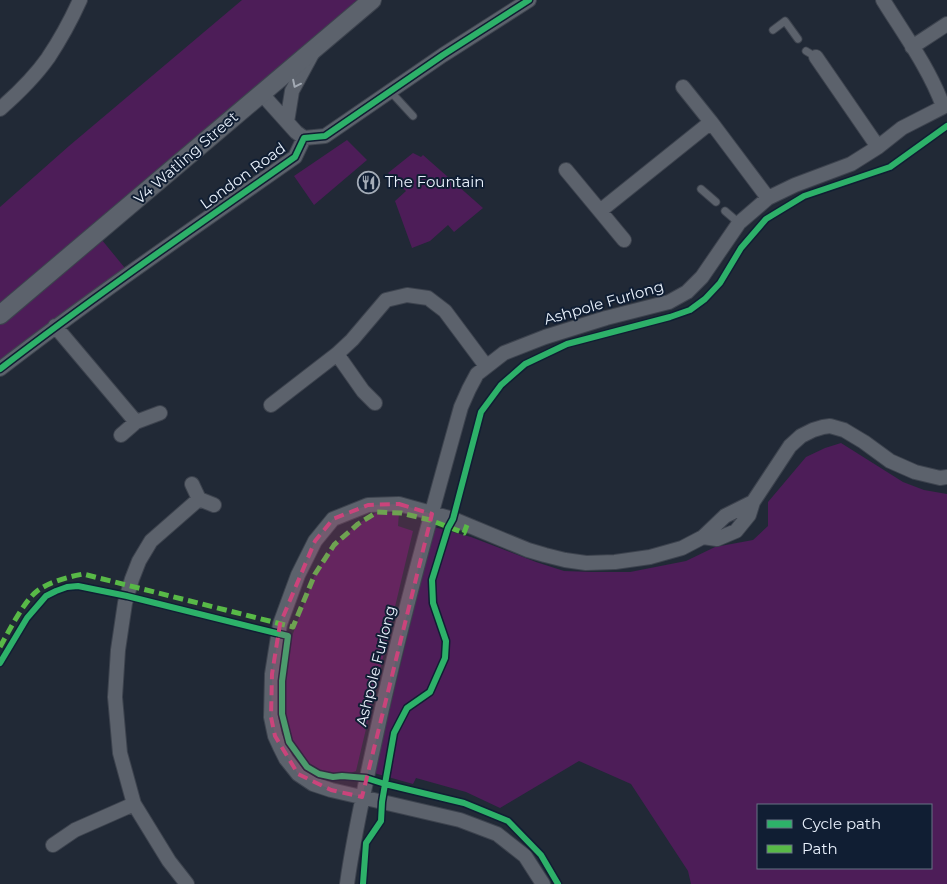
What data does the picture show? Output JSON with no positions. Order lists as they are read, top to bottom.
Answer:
{
  "streets": {
    "street": ["V4 Watling Street", "London Road", "Ashpole Furlong"]
  },
  "crossings": [
    ["V4 Watling Street", "London Road"]
  ],
  "places": {
    "restaurant": ["The Fountain"]
  },
  "legend": ["Cycle path", "Path"]
}
